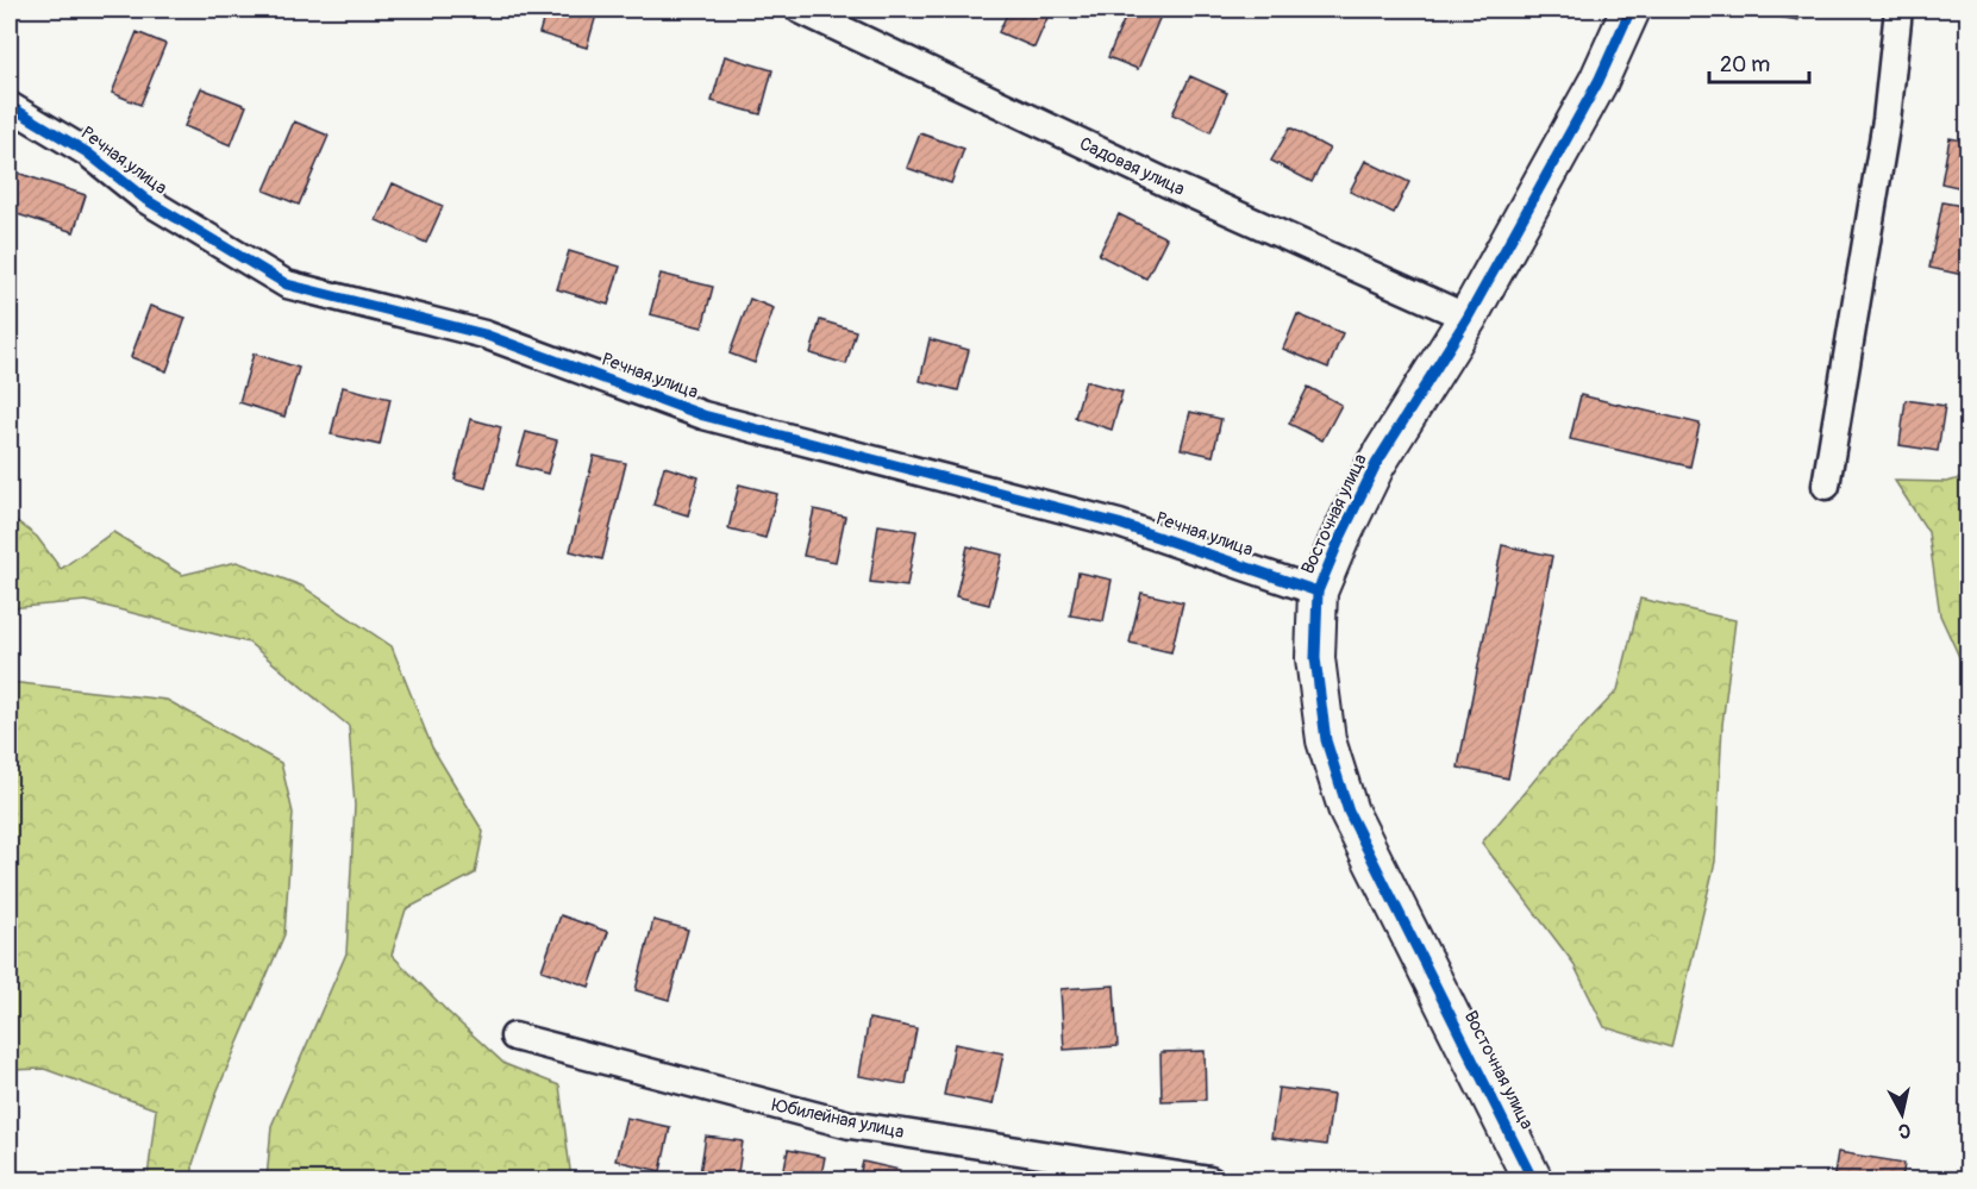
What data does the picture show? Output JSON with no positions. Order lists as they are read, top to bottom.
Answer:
{
  "streets": {
    "street": [
      "Речная улица",
      "Садовая улица",
      "Восточная улица",
      "Юбилейная улица"
    ]
  },
  "crossings": [
    ["Речная улица", "Восточная улица"],
    ["Садовая улица", "Восточная улица"]
  ],
  "scale_bar": "20 m",
  "north": "bottom"
}
